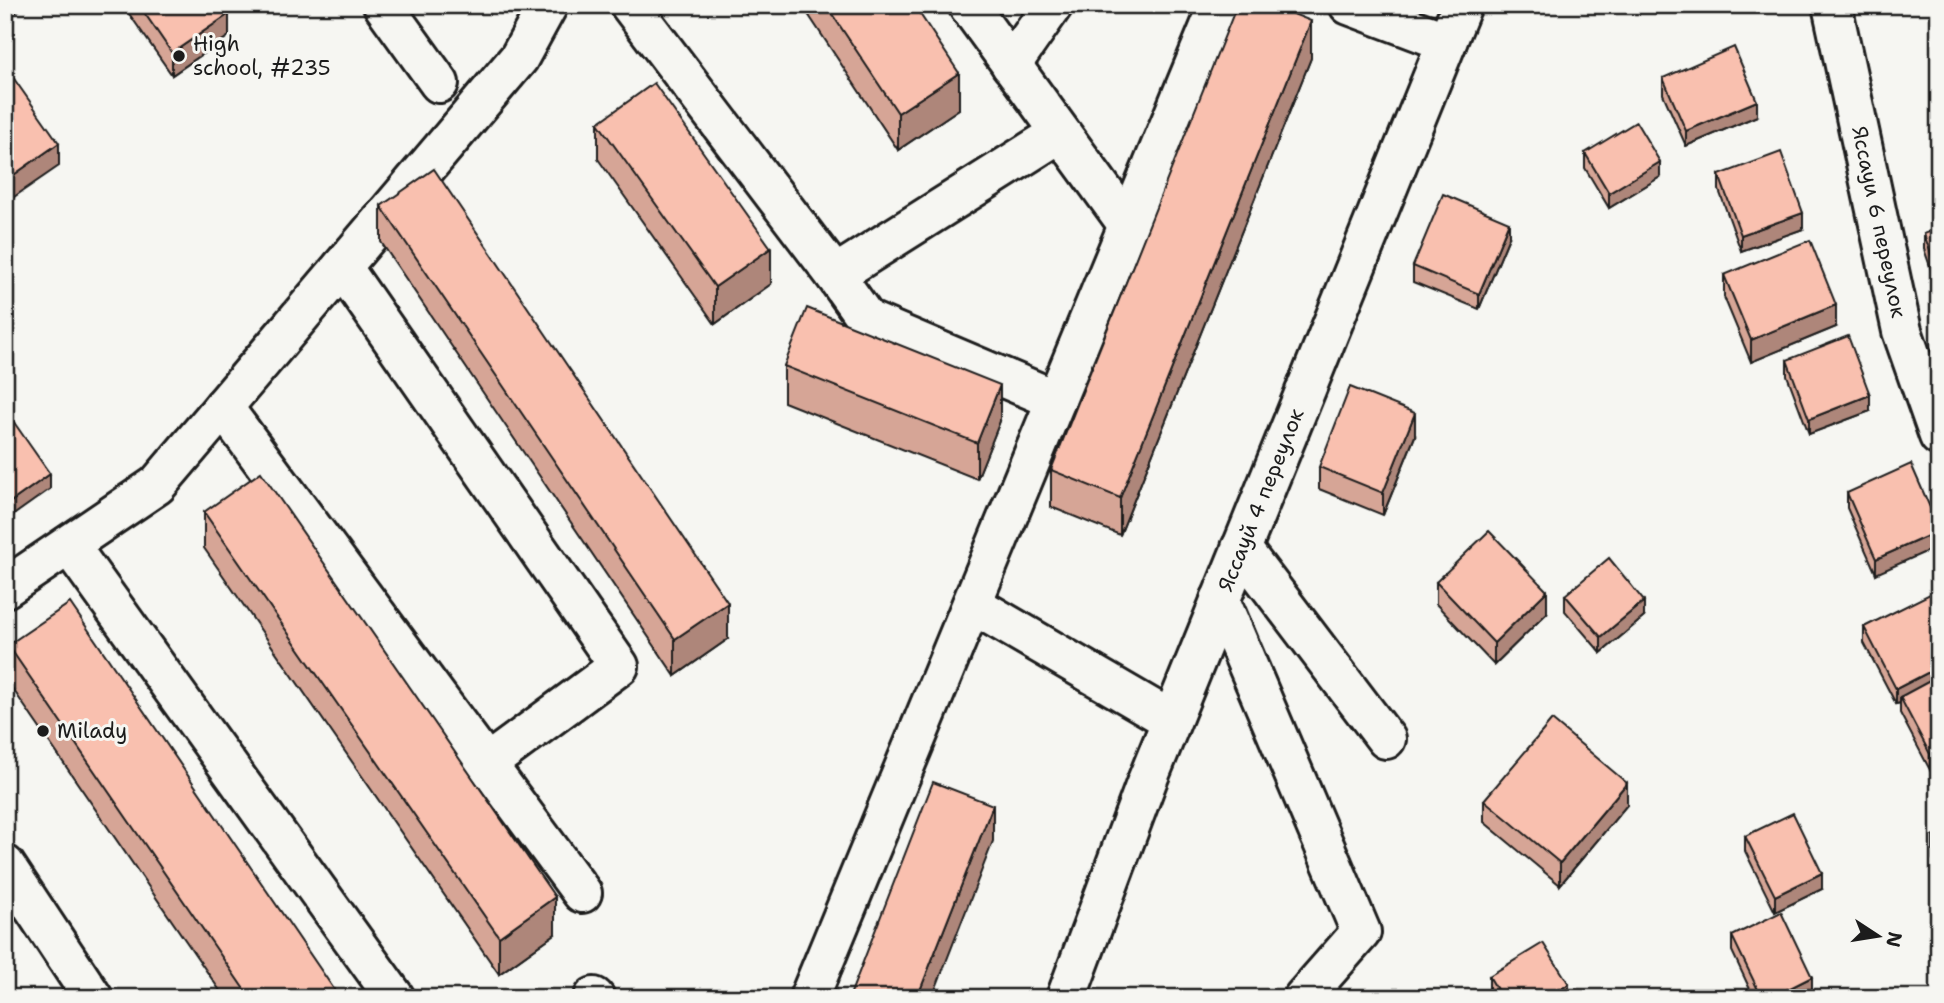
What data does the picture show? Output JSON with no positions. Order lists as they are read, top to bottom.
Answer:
{
  "streets": {
    "street": ["Яссауи 6 переулок", "Яссауй 4 переулок"]
  },
  "places": ["High school, #235", "Milady"],
  "north": "right"
}
